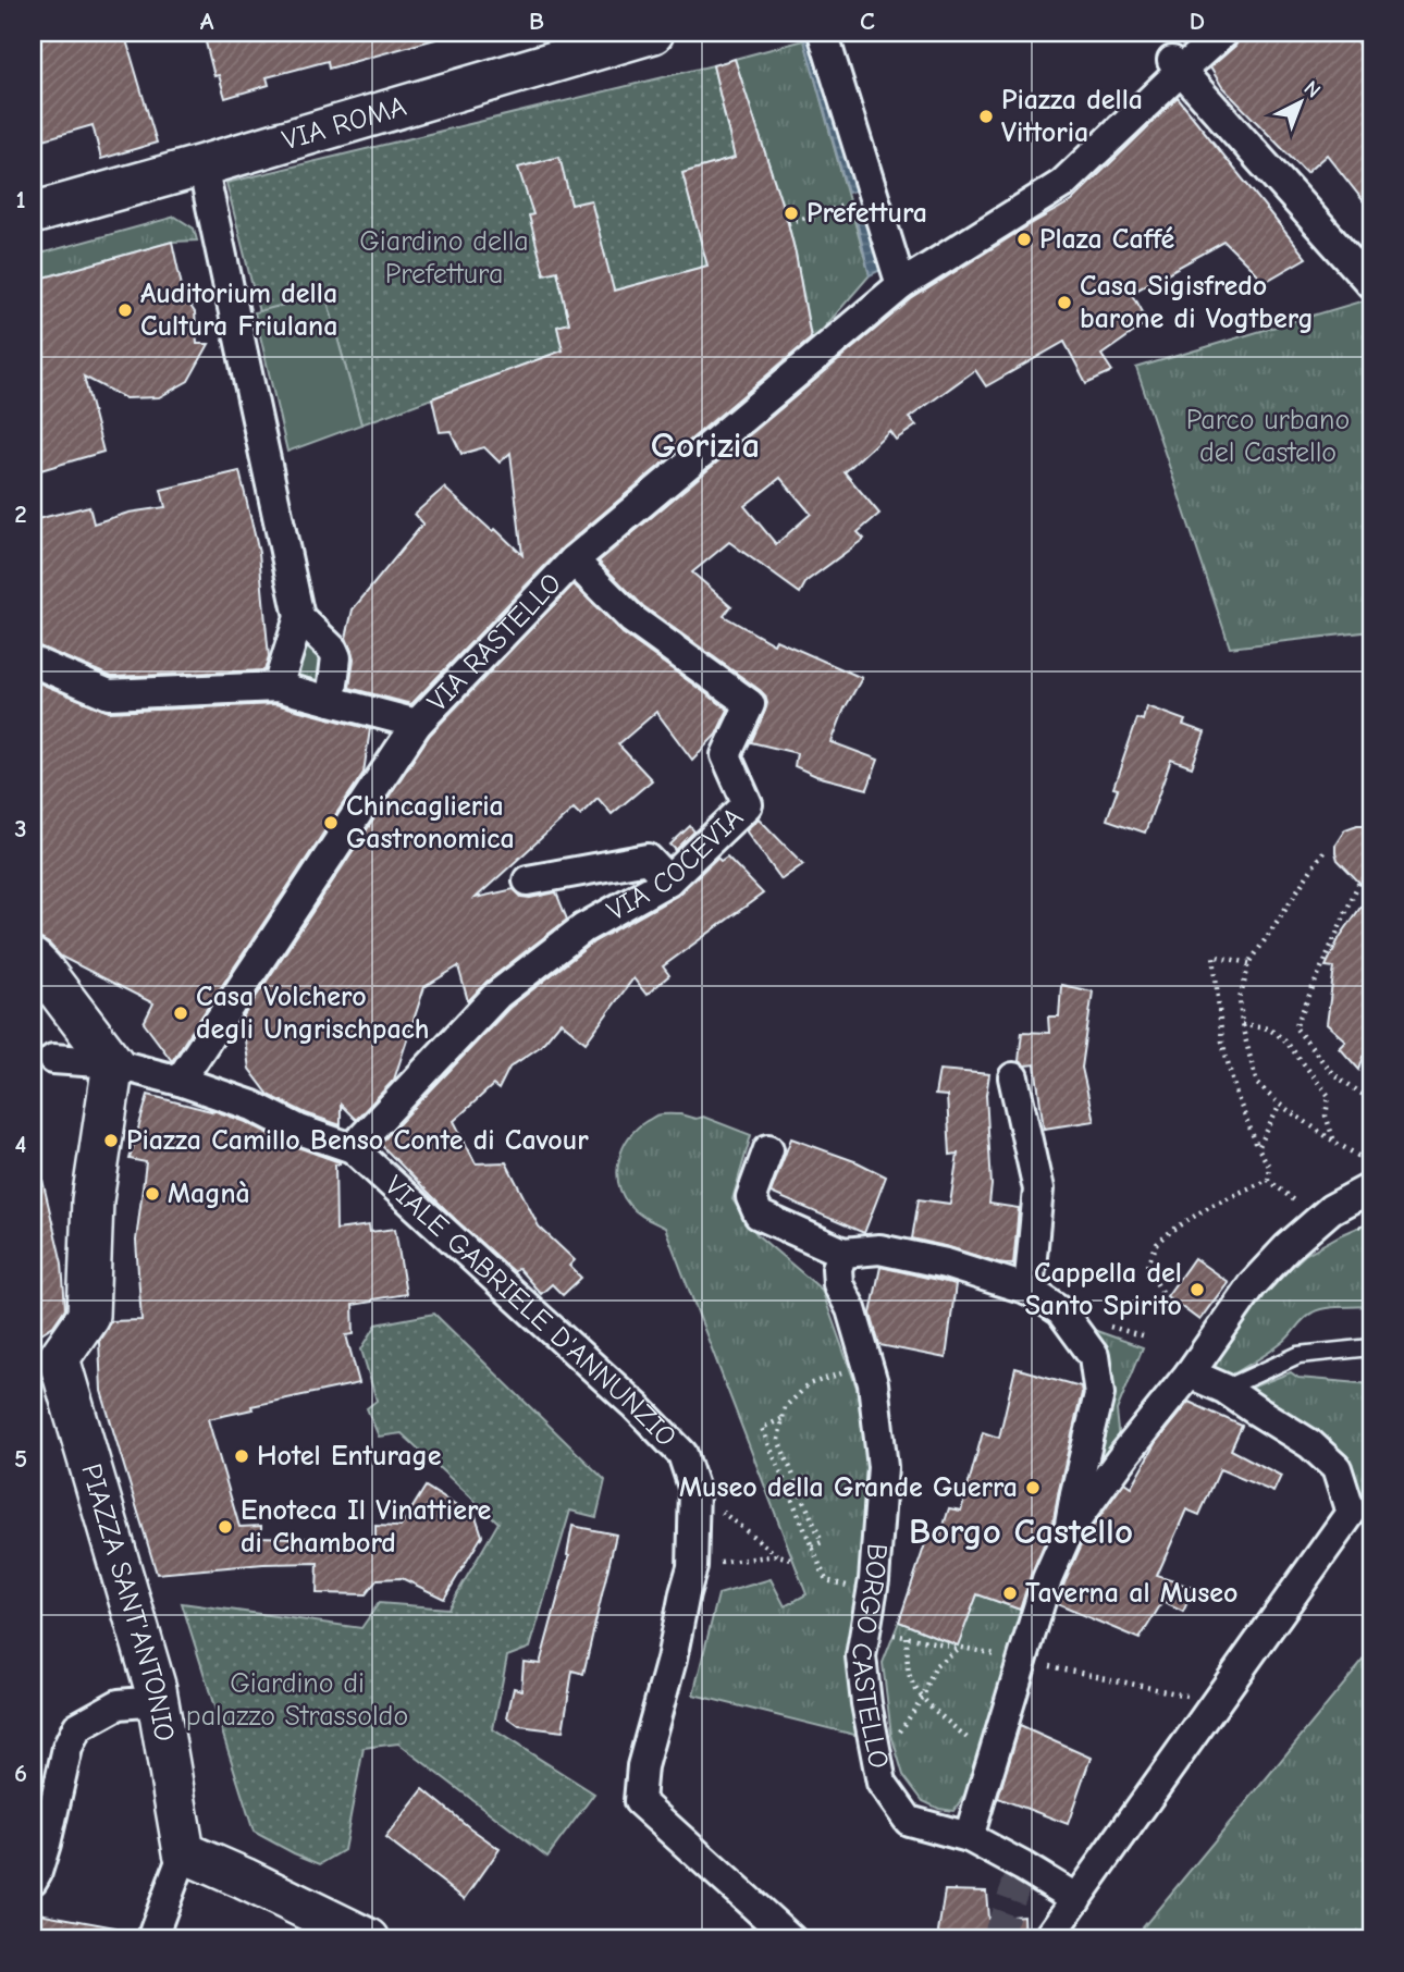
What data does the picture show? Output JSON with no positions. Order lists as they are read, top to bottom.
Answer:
{
  "streets": {
    "main road": ["VIA ROMA", "PIAZZA SANT'ANTONIO"],
    "street": [
      "VIA RASTELLO",
      "VIA COCEVIA",
      "VIALE GABRIELE D'ANNUNZIO",
      "BORGO CASTELLO"
    ]
  },
  "crossings": [
    ["VIA RASTELLO", "VIA COCEVIA"],
    ["VIA RASTELLO", "VIALE GABRIELE D'ANNUNZIO"],
    ["VIA COCEVIA", "VIALE GABRIELE D'ANNUNZIO"]
  ],
  "districts": ["Gorizia", "Borgo Castello"],
  "parks": ["Giardino della Prefettura", "Parco urbano del Castello", "Giardino di palazzo Strassoldo"],
  "places": [
    "Piazza della Vittoria",
    "Prefettura",
    "Plaza Caffé",
    "Casa Sigisfredo barone di Vogtberg",
    "Auditorium della Cultura Friulana",
    "Chincaglieria Gastronomica",
    "Casa Volchero degli Ungrischpach",
    "Piazza Camillo Benso Conte di Cavour",
    "Magnà",
    "Cappella del Santo Spirito",
    "Hotel Enturage",
    "Museo della Grande Guerra",
    "Enoteca Il Vinattiere di Chambord",
    "Taverna al Museo"
  ],
  "north": "top right",
  "grid": {
    "columns": [
      "A",
      "B",
      "C",
      "D"
    ],
    "rows": [
      "1",
      "2",
      "3",
      "4",
      "5",
      "6"
    ]
  }
}
